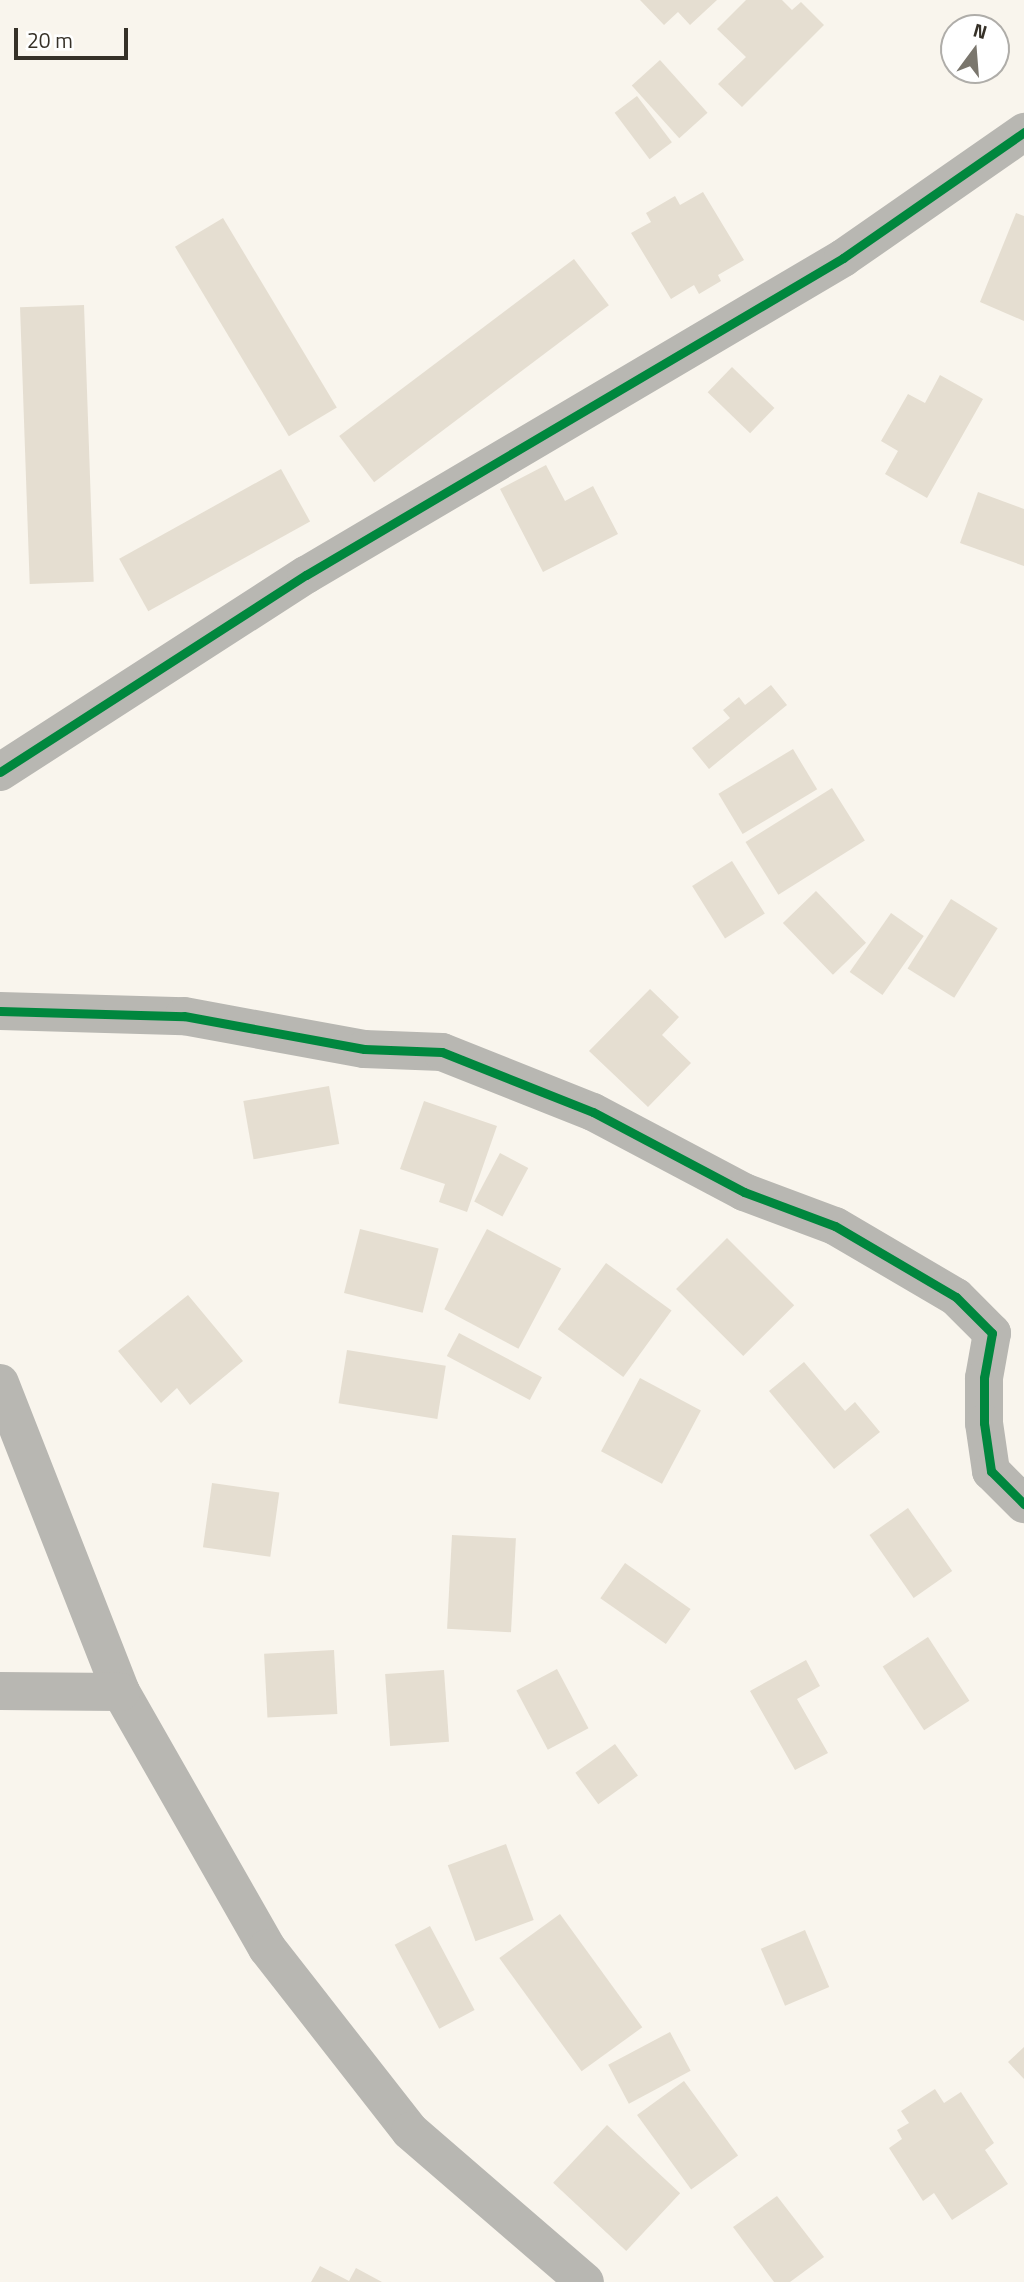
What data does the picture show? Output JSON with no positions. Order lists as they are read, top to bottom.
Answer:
{
  "scale_bar": "20 m",
  "north": "top"
}
